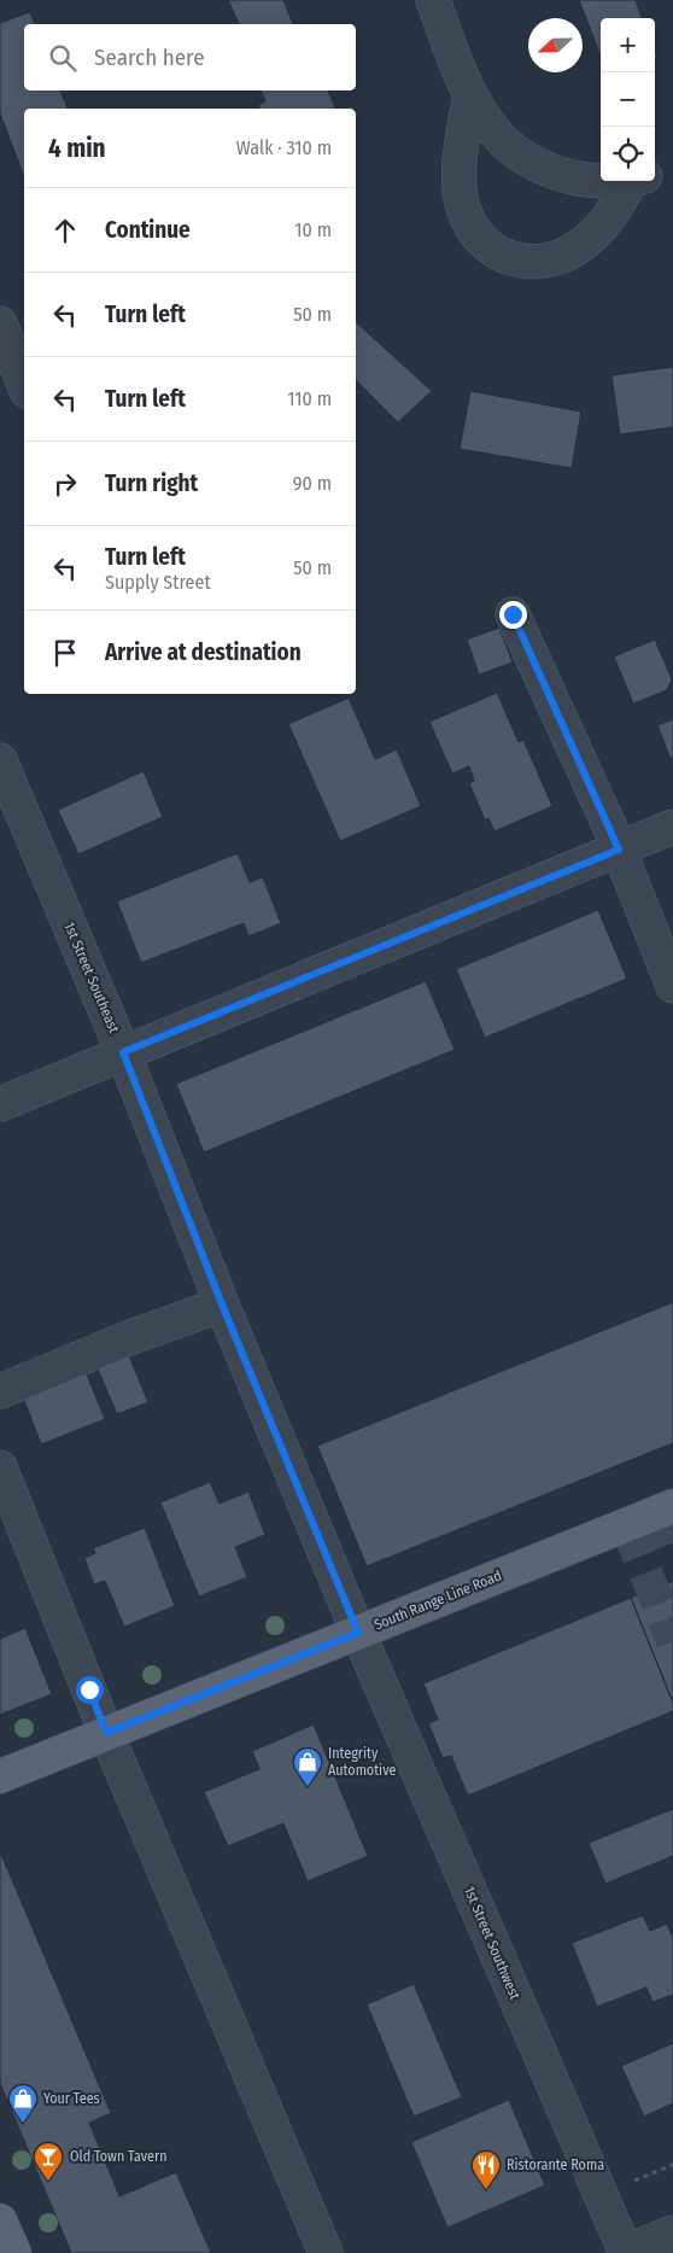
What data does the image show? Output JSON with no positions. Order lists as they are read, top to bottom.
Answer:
{
  "streets": {
    "main road": ["South Range Line Road"],
    "street": ["1st Street Southeast", "1st Street Southwest"]
  },
  "crossings": [
    ["1st Street Southeast", "South Range Line Road"],
    ["1st Street Southeast", "1st Street Southwest"],
    ["South Range Line Road", "1st Street Southwest"]
  ],
  "places": {
    "shop": ["Integrity Automotive", "Your Tees"],
    "bar": ["Old Town Tavern"],
    "restaurant": ["Ristorante Roma"]
  },
  "north": "left",
  "page": {
    "map_buttons": ["+", "−"],
    "search": "Search here",
    "heading": ["4 min", "Walk · 310 m"],
    "list": [
      ["Continue", "10 m"],
      ["Turn left", "50 m"],
      ["Turn left", "110 m"],
      ["Turn right", "90 m"],
      ["Turn left", "Supply Street", "50 m"],
      "Arrive at destination"
    ]
  }
}
